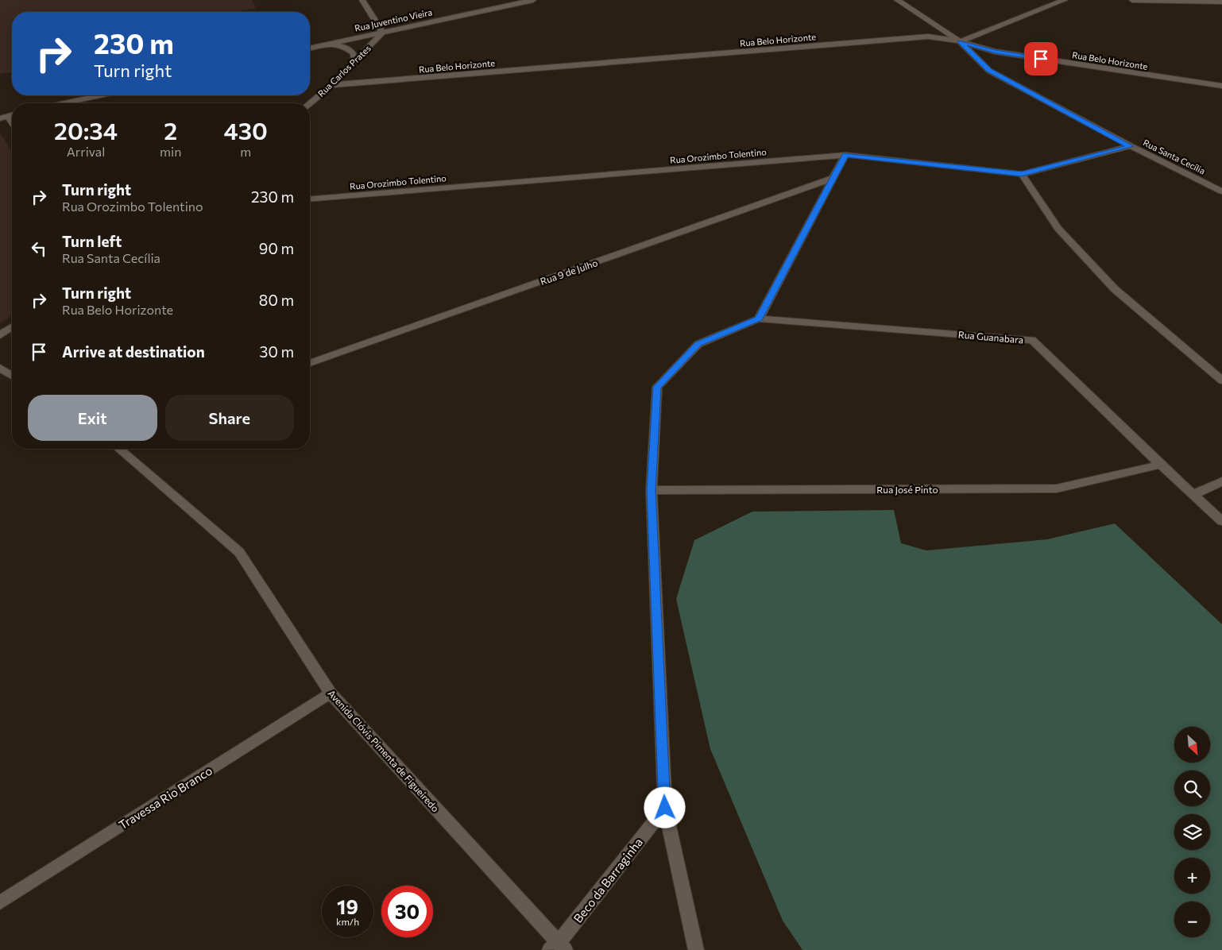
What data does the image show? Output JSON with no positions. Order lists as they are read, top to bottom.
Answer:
{
  "streets": {
    "street": [
      "Rua Juventino Vieira",
      "Rua Belo Horizonte",
      "Rua Carlos Prates",
      "Rua Orozimbo Tolentino",
      "Rua Santa Cecília",
      "Rua 9 de Julho",
      "Rua Guanabara",
      "Rua José Pinto",
      "Avenida Clóvis Pimenta de Figueiredo",
      "Travessa Rio Branco",
      "Beco da Barraginha"
    ]
  },
  "crossings": [
    ["Rua Juventino Vieira", "Rua Carlos Prates"],
    ["Rua Belo Horizonte", "Rua Carlos Prates"],
    ["Rua Belo Horizonte", "Rua Santa Cecília"],
    ["Rua Orozimbo Tolentino", "Rua Santa Cecília"],
    ["Rua Guanabara", "Rua José Pinto"],
    ["Avenida Clóvis Pimenta de Figueiredo", "Travessa Rio Branco"],
    ["Avenida Clóvis Pimenta de Figueiredo", "Beco da Barraginha"]
  ],
  "north": "bottom right",
  "page": {
    "turn": ["230 m", "Turn right"],
    "eta": [
      "20:34",
      "Arrival",
      "2",
      "min",
      "430",
      "m"
    ],
    "list": [
      {
        "name": "Turn right",
        "note": "Rua Orozimbo Tolentino",
        "value": "230 m"
      },
      {
        "name": "Turn left",
        "note": "Rua Santa Cecília",
        "value": "90 m"
      },
      {
        "name": "Turn right",
        "note": "Rua Belo Horizonte",
        "value": "80 m"
      },
      {
        "name": "Arrive at destination",
        "value": "30 m"
      }
    ],
    "buttons": ["Exit", "Share"],
    "map_buttons": ["+", "−"],
    "speed": "19 km/h",
    "limit": "30"
  }
}
